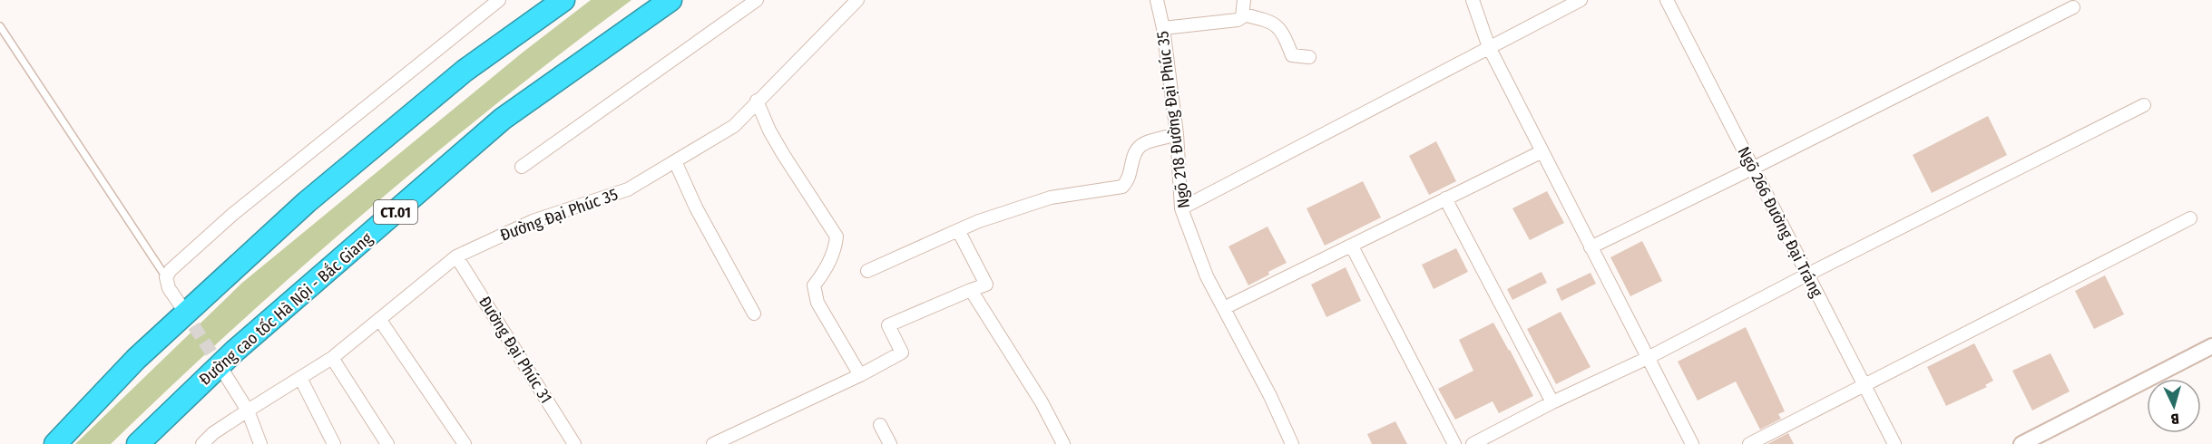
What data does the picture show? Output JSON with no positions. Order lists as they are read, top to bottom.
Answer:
{
  "streets": {
    "highway": ["CT.01", "Đường cao tốc Hà Nội - Bắc Giang"],
    "street": [
      "Ngõ 218 Đường Đại Phúc 35",
      "Đường Đại Phúc 35",
      "Ngõ 266 Đường Đại Tráng",
      "Đường Đại Phúc 31"
    ]
  },
  "crossings": [
    ["Đường Đại Phúc 35", "Đường Đại Phúc 31"]
  ],
  "north": "bottom"
}
